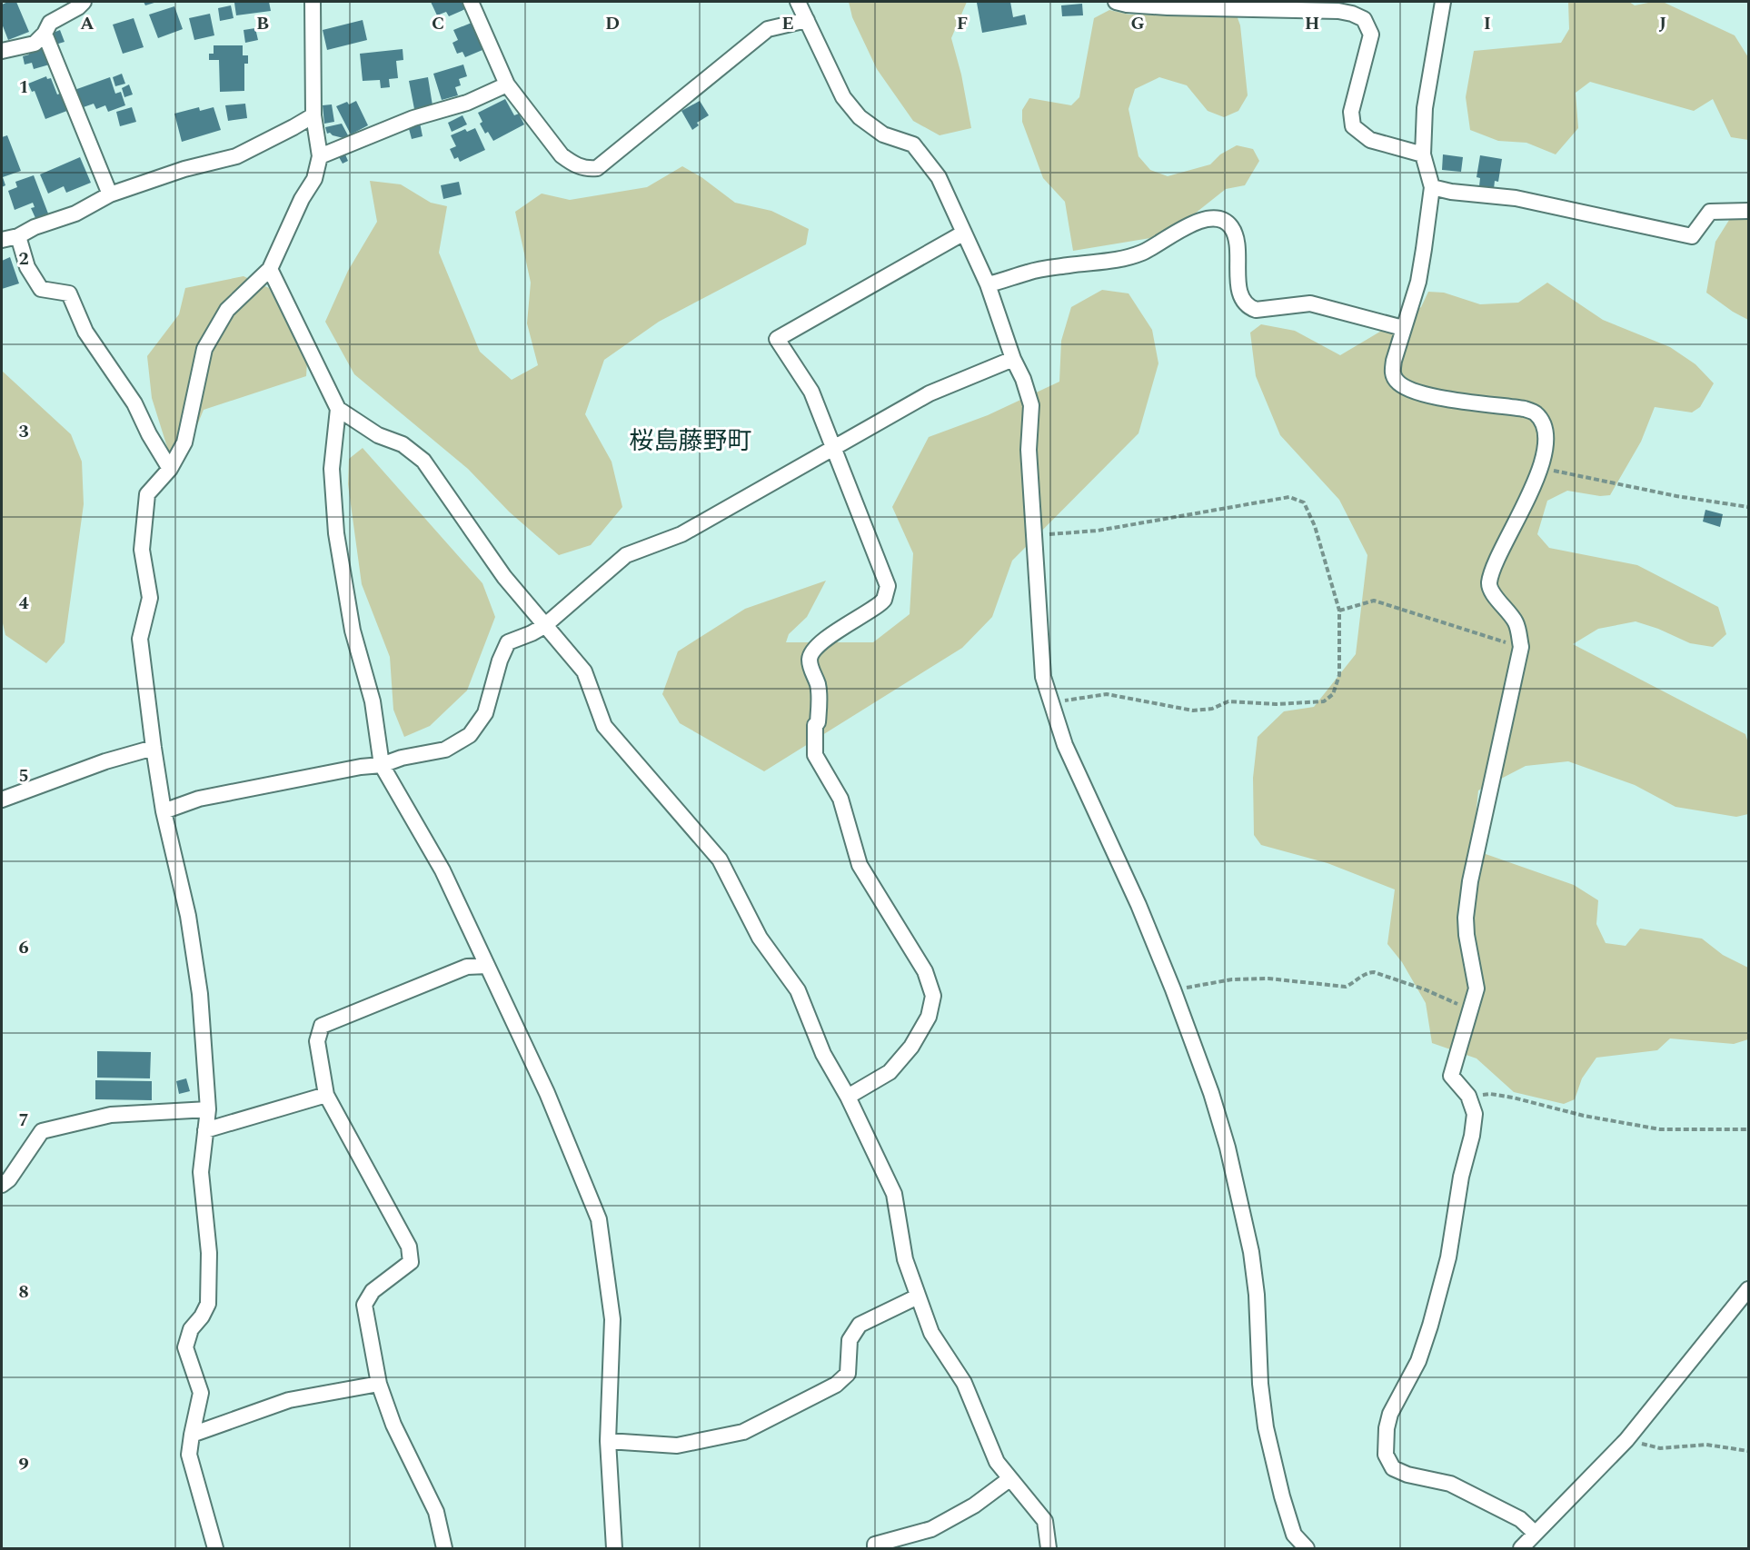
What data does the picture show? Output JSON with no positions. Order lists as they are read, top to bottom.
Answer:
{
  "districts": ["桜島藤野町"],
  "grid": {
    "columns": [
      "A",
      "B",
      "C",
      "D",
      "E",
      "F",
      "G",
      "H",
      "I",
      "J"
    ],
    "rows": [
      "1",
      "2",
      "3",
      "4",
      "5",
      "6",
      "7",
      "8",
      "9"
    ]
  }
}
